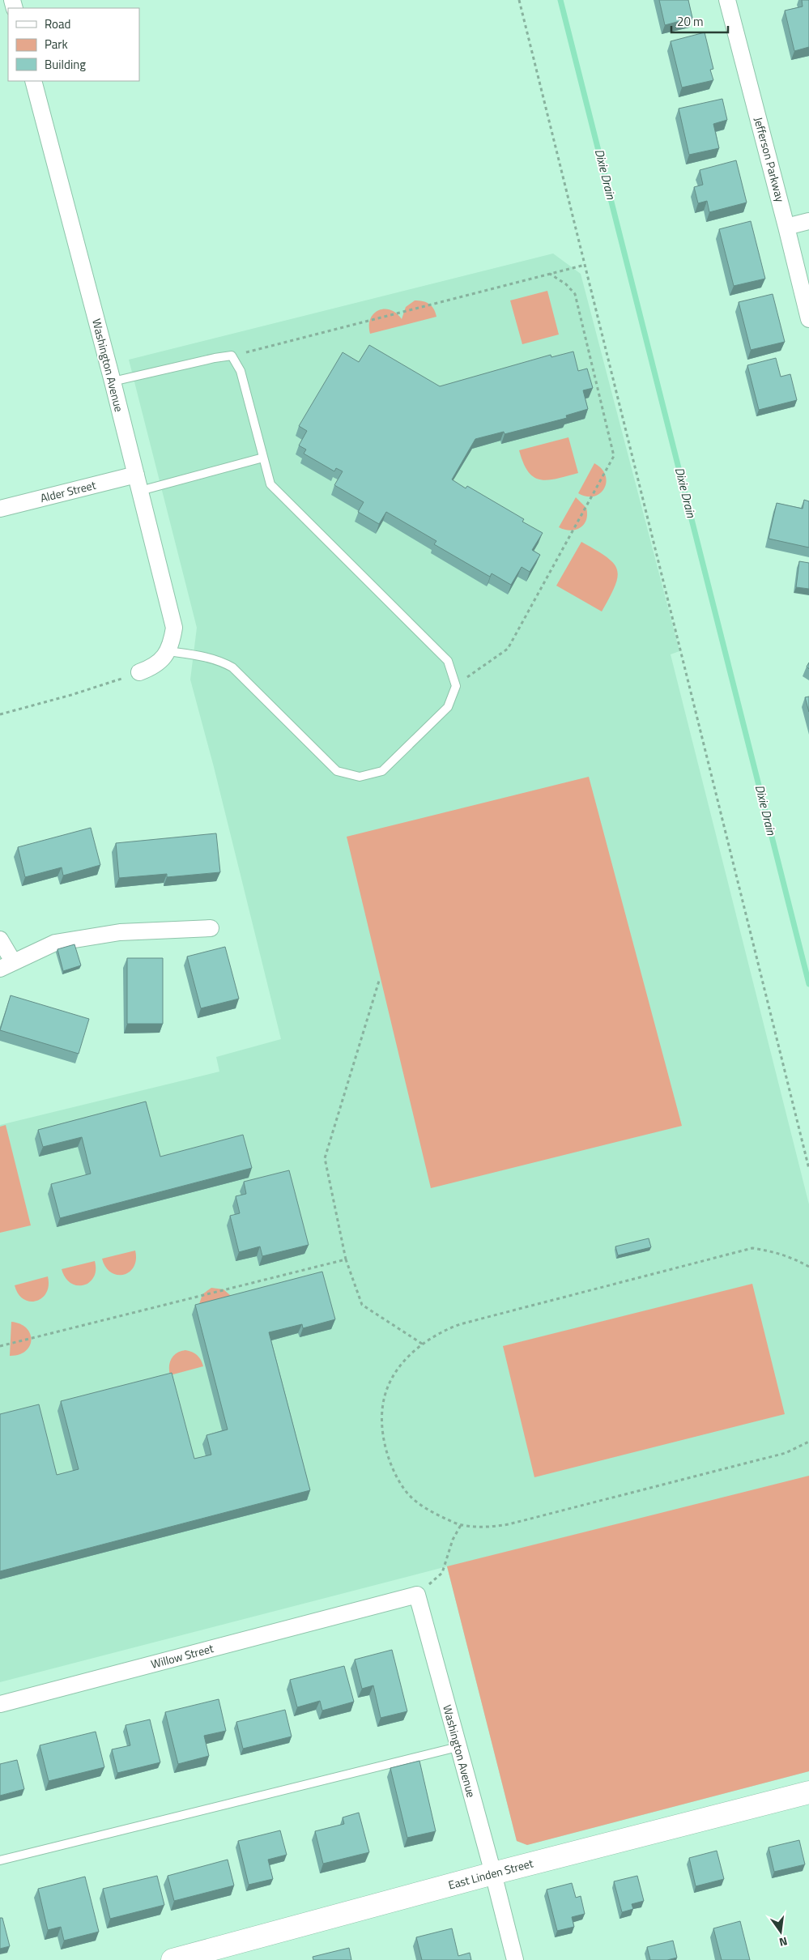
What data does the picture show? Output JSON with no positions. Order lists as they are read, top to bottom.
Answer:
{
  "streets": {
    "main road": ["East Linden Street"],
    "street": [
      "Jefferson Parkway",
      "Washington Avenue",
      "Alder Street",
      "Willow Street"
    ]
  },
  "crossings": [
    ["Washington Avenue", "Alder Street"],
    ["Washington Avenue", "Willow Street"],
    ["Washington Avenue", "East Linden Street"]
  ],
  "water": ["Dixie Drain"],
  "legend": ["Road", "Park", "Building"],
  "scale_bar": "20 m",
  "north": "bottom"
}
